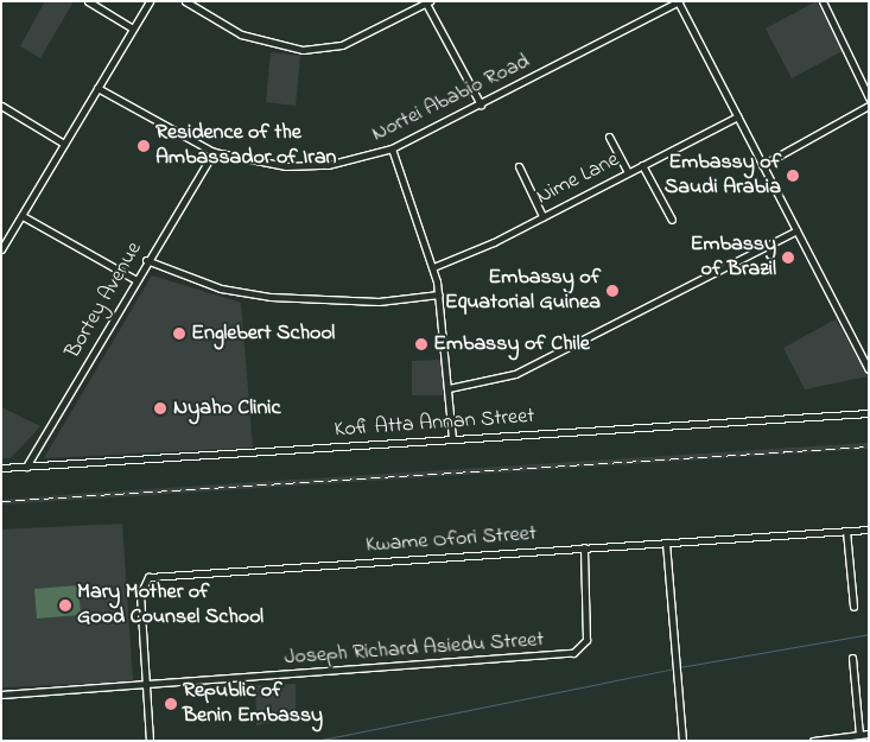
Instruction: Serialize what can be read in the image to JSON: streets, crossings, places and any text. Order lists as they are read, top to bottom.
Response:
{
  "streets": {
    "street": [
      "Nortei Ababio Road",
      "Nime Lane",
      "Bortey Avenue",
      "Kofi Atta Annan Street",
      "Kwame Ofori Street",
      "Joseph Richard Asiedu Street"
    ]
  },
  "crossings": [
    ["Nortei Ababio Road", "Bortey Avenue"],
    ["Bortey Avenue", "Kofi Atta Annan Street"],
    ["Kwame Ofori Street", "Joseph Richard Asiedu Street"]
  ],
  "places": [
    "Residence of the Ambassador of Iran",
    "Embassy of Saudi Arabia",
    "Embassy of Brazil",
    "Embassy of Equatorial Guinea",
    "Englebert School",
    "Embassy of Chile",
    "Nyaho Clinic",
    "Mary Mother of Good Counsel School",
    "Republic of Benin Embassy"
  ]
}
